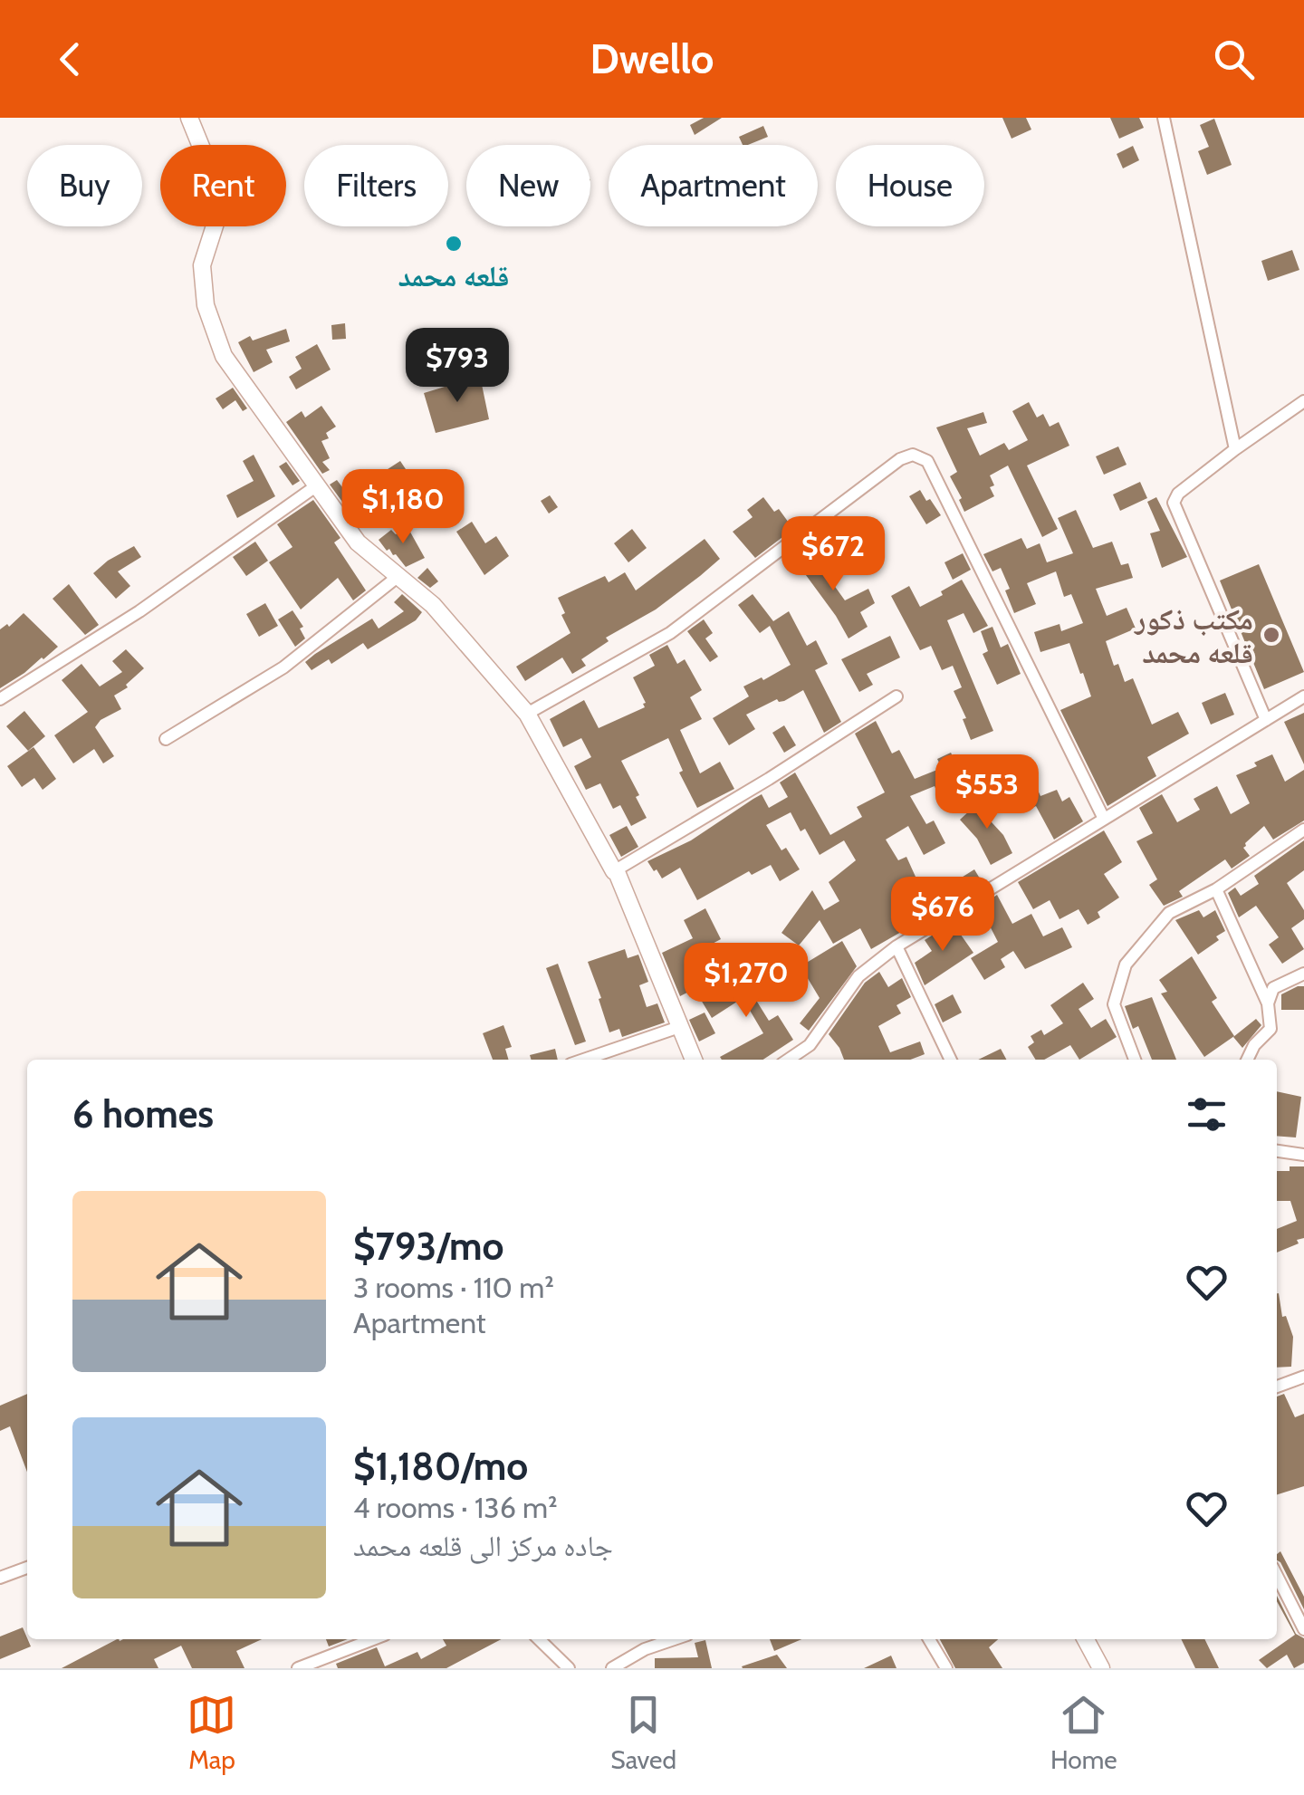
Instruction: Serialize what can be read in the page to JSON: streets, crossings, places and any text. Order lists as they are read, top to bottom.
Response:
{
  "places": ["قلعه محمد", "مکتب ذکور قلعه محمد"],
  "page": {
    "header": "Dwello",
    "chip": [
      "Buy",
      "Rent",
      "Filters",
      "New",
      "Apartment",
      "House"
    ],
    "price": [
      "$793",
      "$1,180",
      "$672",
      "$553",
      "$676",
      "$1,270"
    ],
    "heading": "6 homes",
    "list": [
      {
        "name": "$793/mo",
        "note": "3 rooms · 110 m² · Apartment"
      },
      {
        "name": "$1,180/mo",
        "note": "4 rooms · 136 m² · جاده مرکز الی قلعه محمد"
      }
    ],
    "tabs": ["Map", "Saved", "Home"]
  }
}
